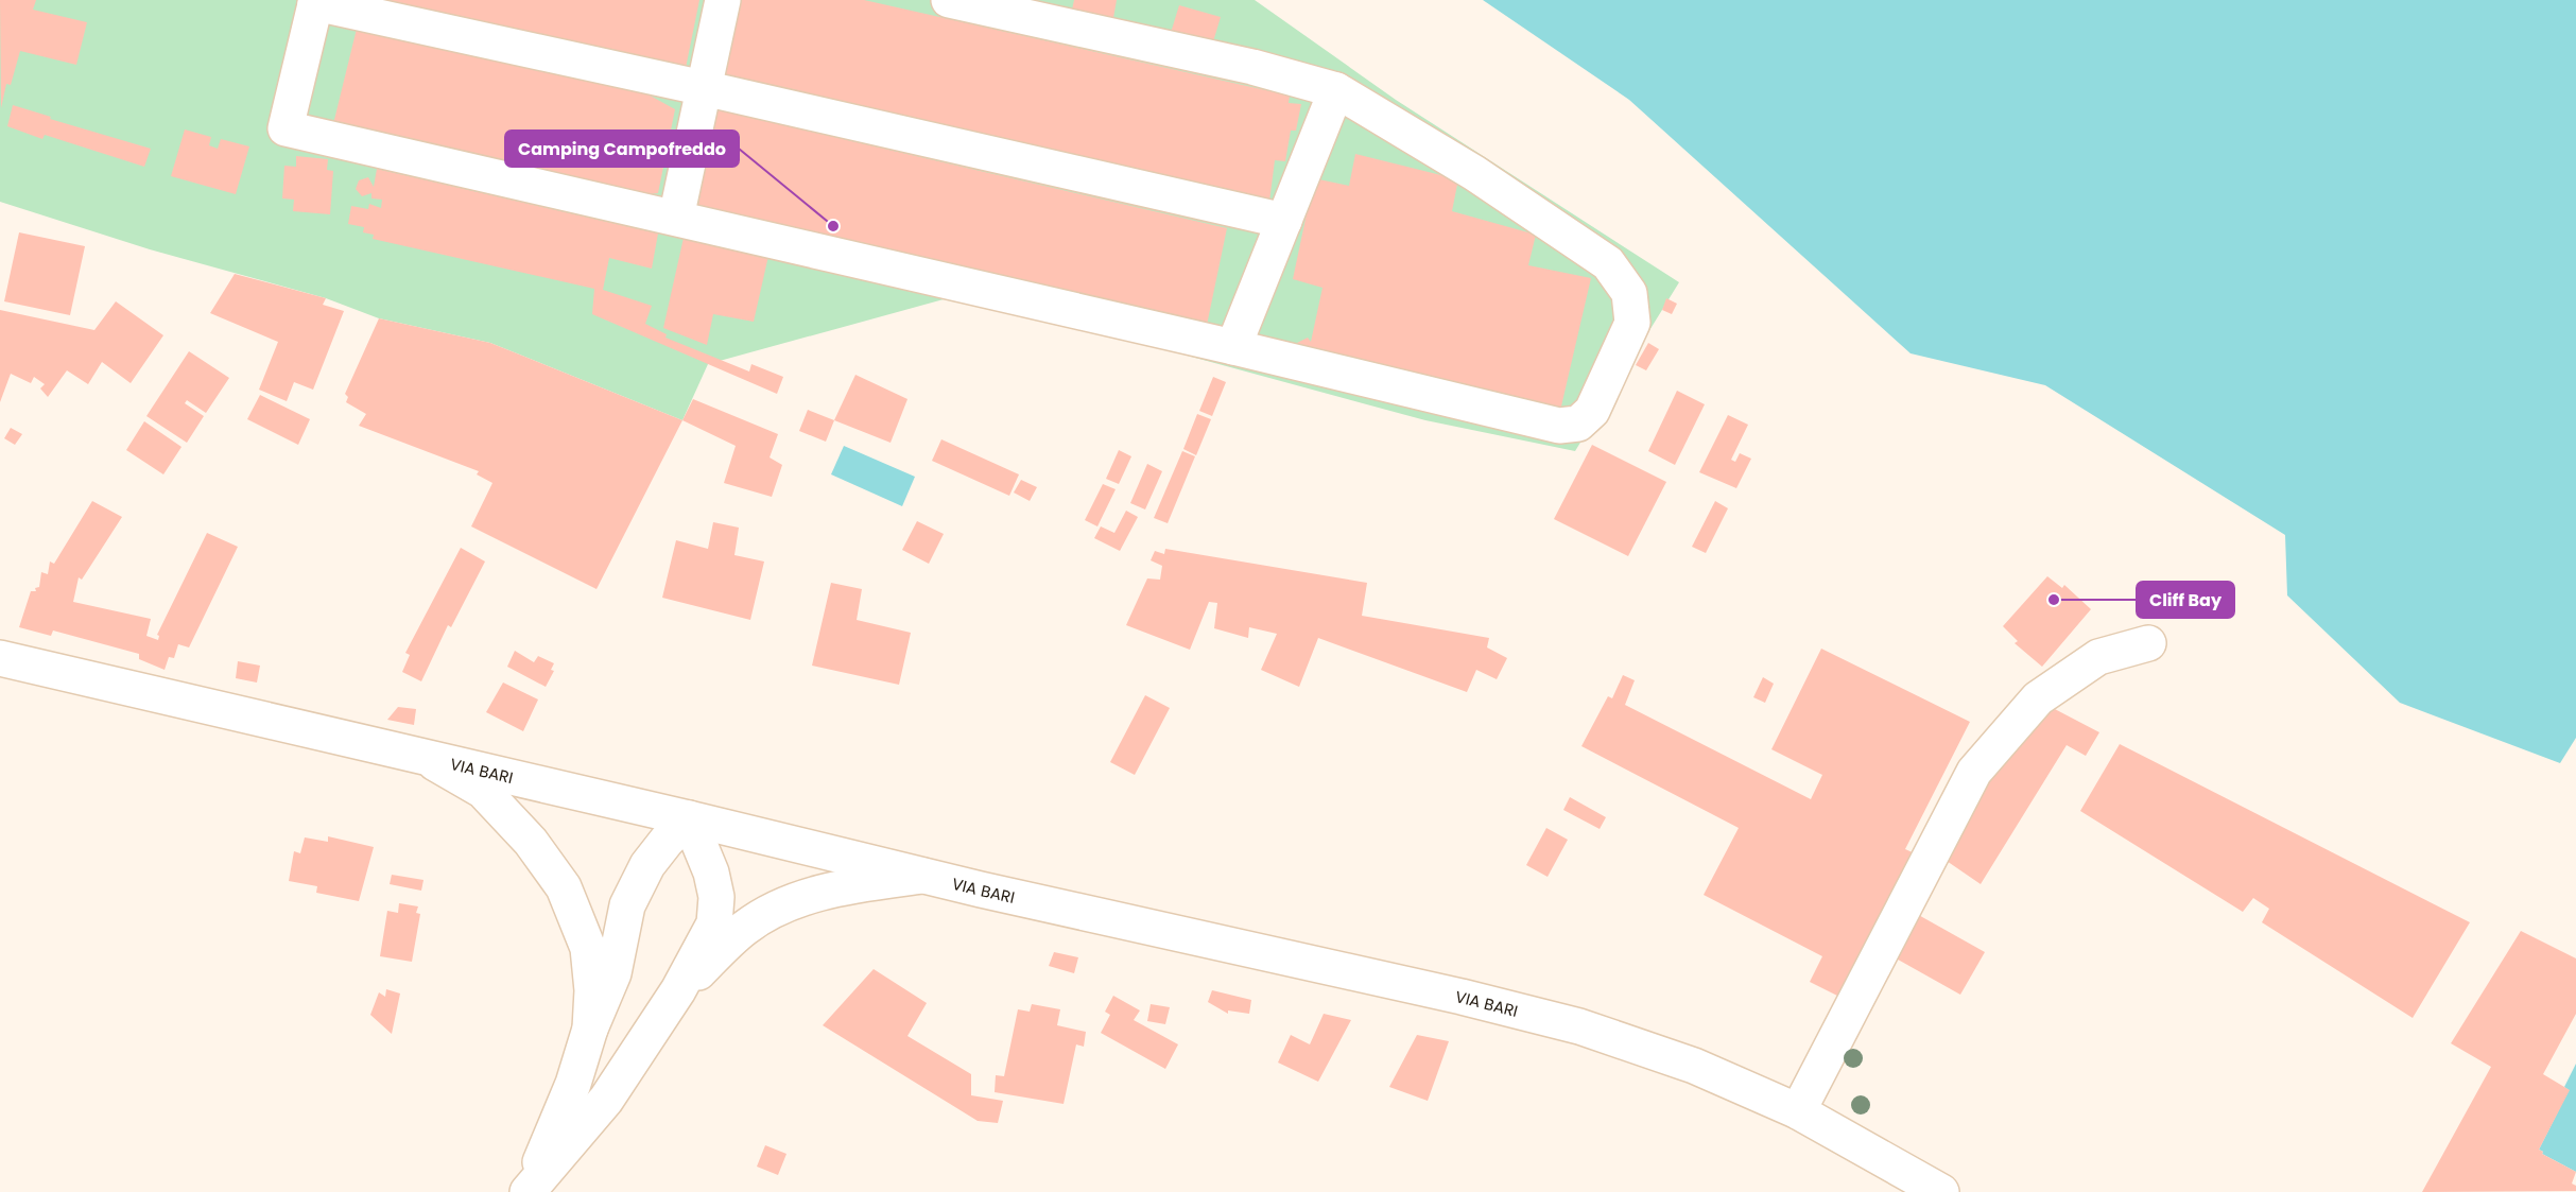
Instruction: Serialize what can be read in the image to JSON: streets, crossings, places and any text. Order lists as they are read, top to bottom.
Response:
{
  "streets": {
    "street": ["VIA BARI"]
  },
  "places": ["Camping Campofreddo", "Cliff Bay"]
}
